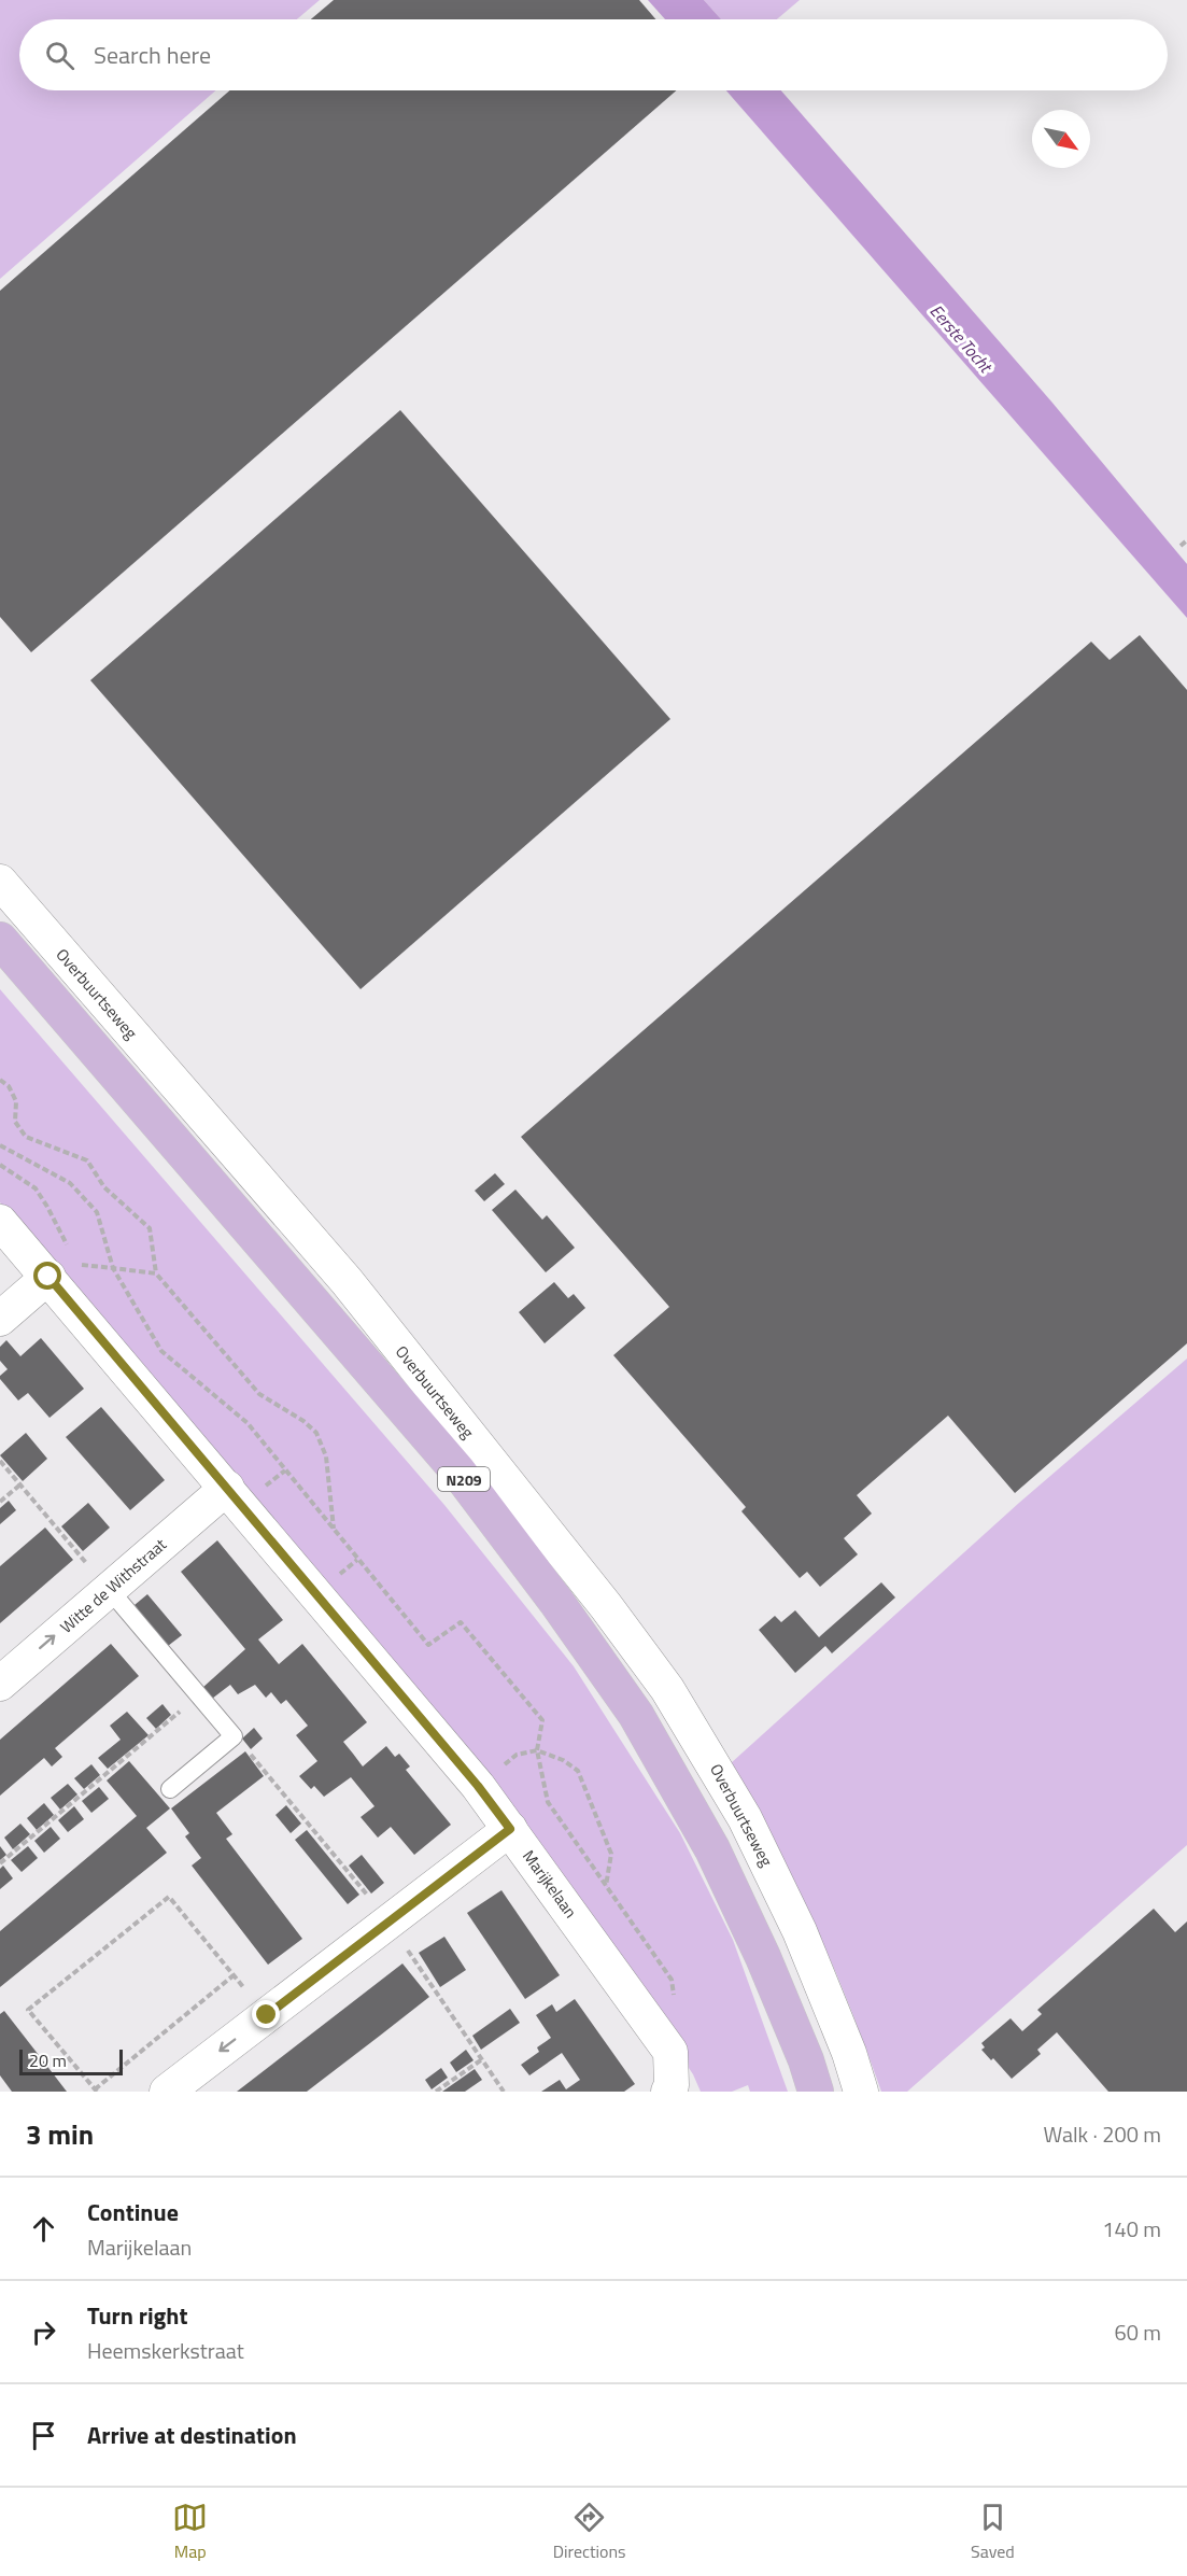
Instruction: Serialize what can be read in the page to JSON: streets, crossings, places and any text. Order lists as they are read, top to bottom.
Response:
{
  "streets": {
    "main road": ["Overbuurtseweg", "N209"],
    "street": ["Witte de Withstraat", "Marijkelaan"]
  },
  "crossings": [
    ["Witte de Withstraat", "Marijkelaan"]
  ],
  "one_way": ["Witte de Withstraat"],
  "water": ["Eerste Tocht"],
  "scale_bar": "20 m",
  "north": "bottom right",
  "page": {
    "search": "Search here",
    "scale": "20 m",
    "heading": ["3 min", "Walk · 200 m"],
    "list": [
      ["Continue", "Marijkelaan", "140 m"],
      ["Turn right", "Heemskerkstraat", "60 m"],
      "Arrive at destination"
    ],
    "nav": ["Map", "Directions", "Saved"]
  }
}
